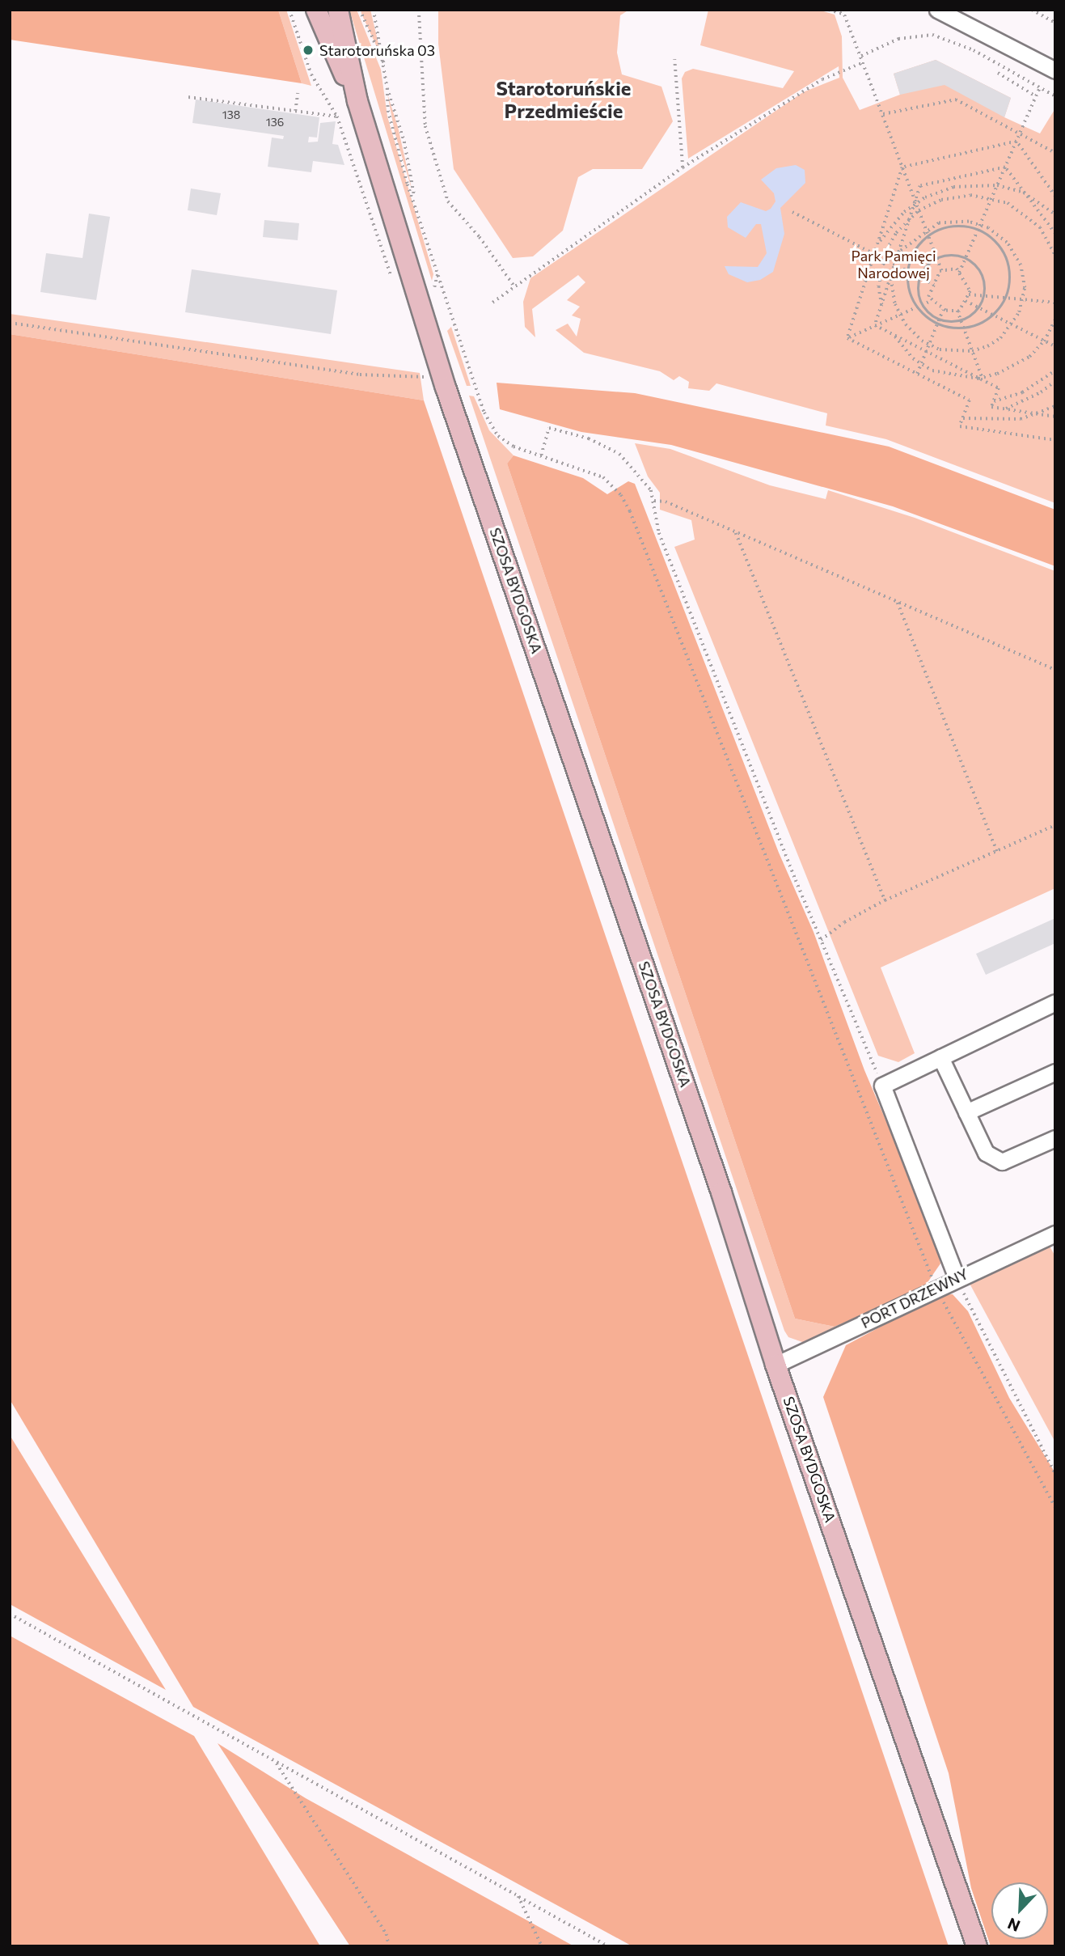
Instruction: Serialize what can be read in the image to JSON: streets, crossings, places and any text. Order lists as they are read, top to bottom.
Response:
{
  "streets": {
    "main road": ["SZOSA BYDGOSKA"],
    "street": ["PORT DRZEWNY"]
  },
  "crossings": [
    ["SZOSA BYDGOSKA", "PORT DRZEWNY"]
  ],
  "districts": ["Starotoruńskie Przedmieście"],
  "parks": ["Park Pamięci Narodowej"],
  "places": ["Starotoruńska 03"],
  "house_numbers": ["138", "136"],
  "north": "bottom left"
}
